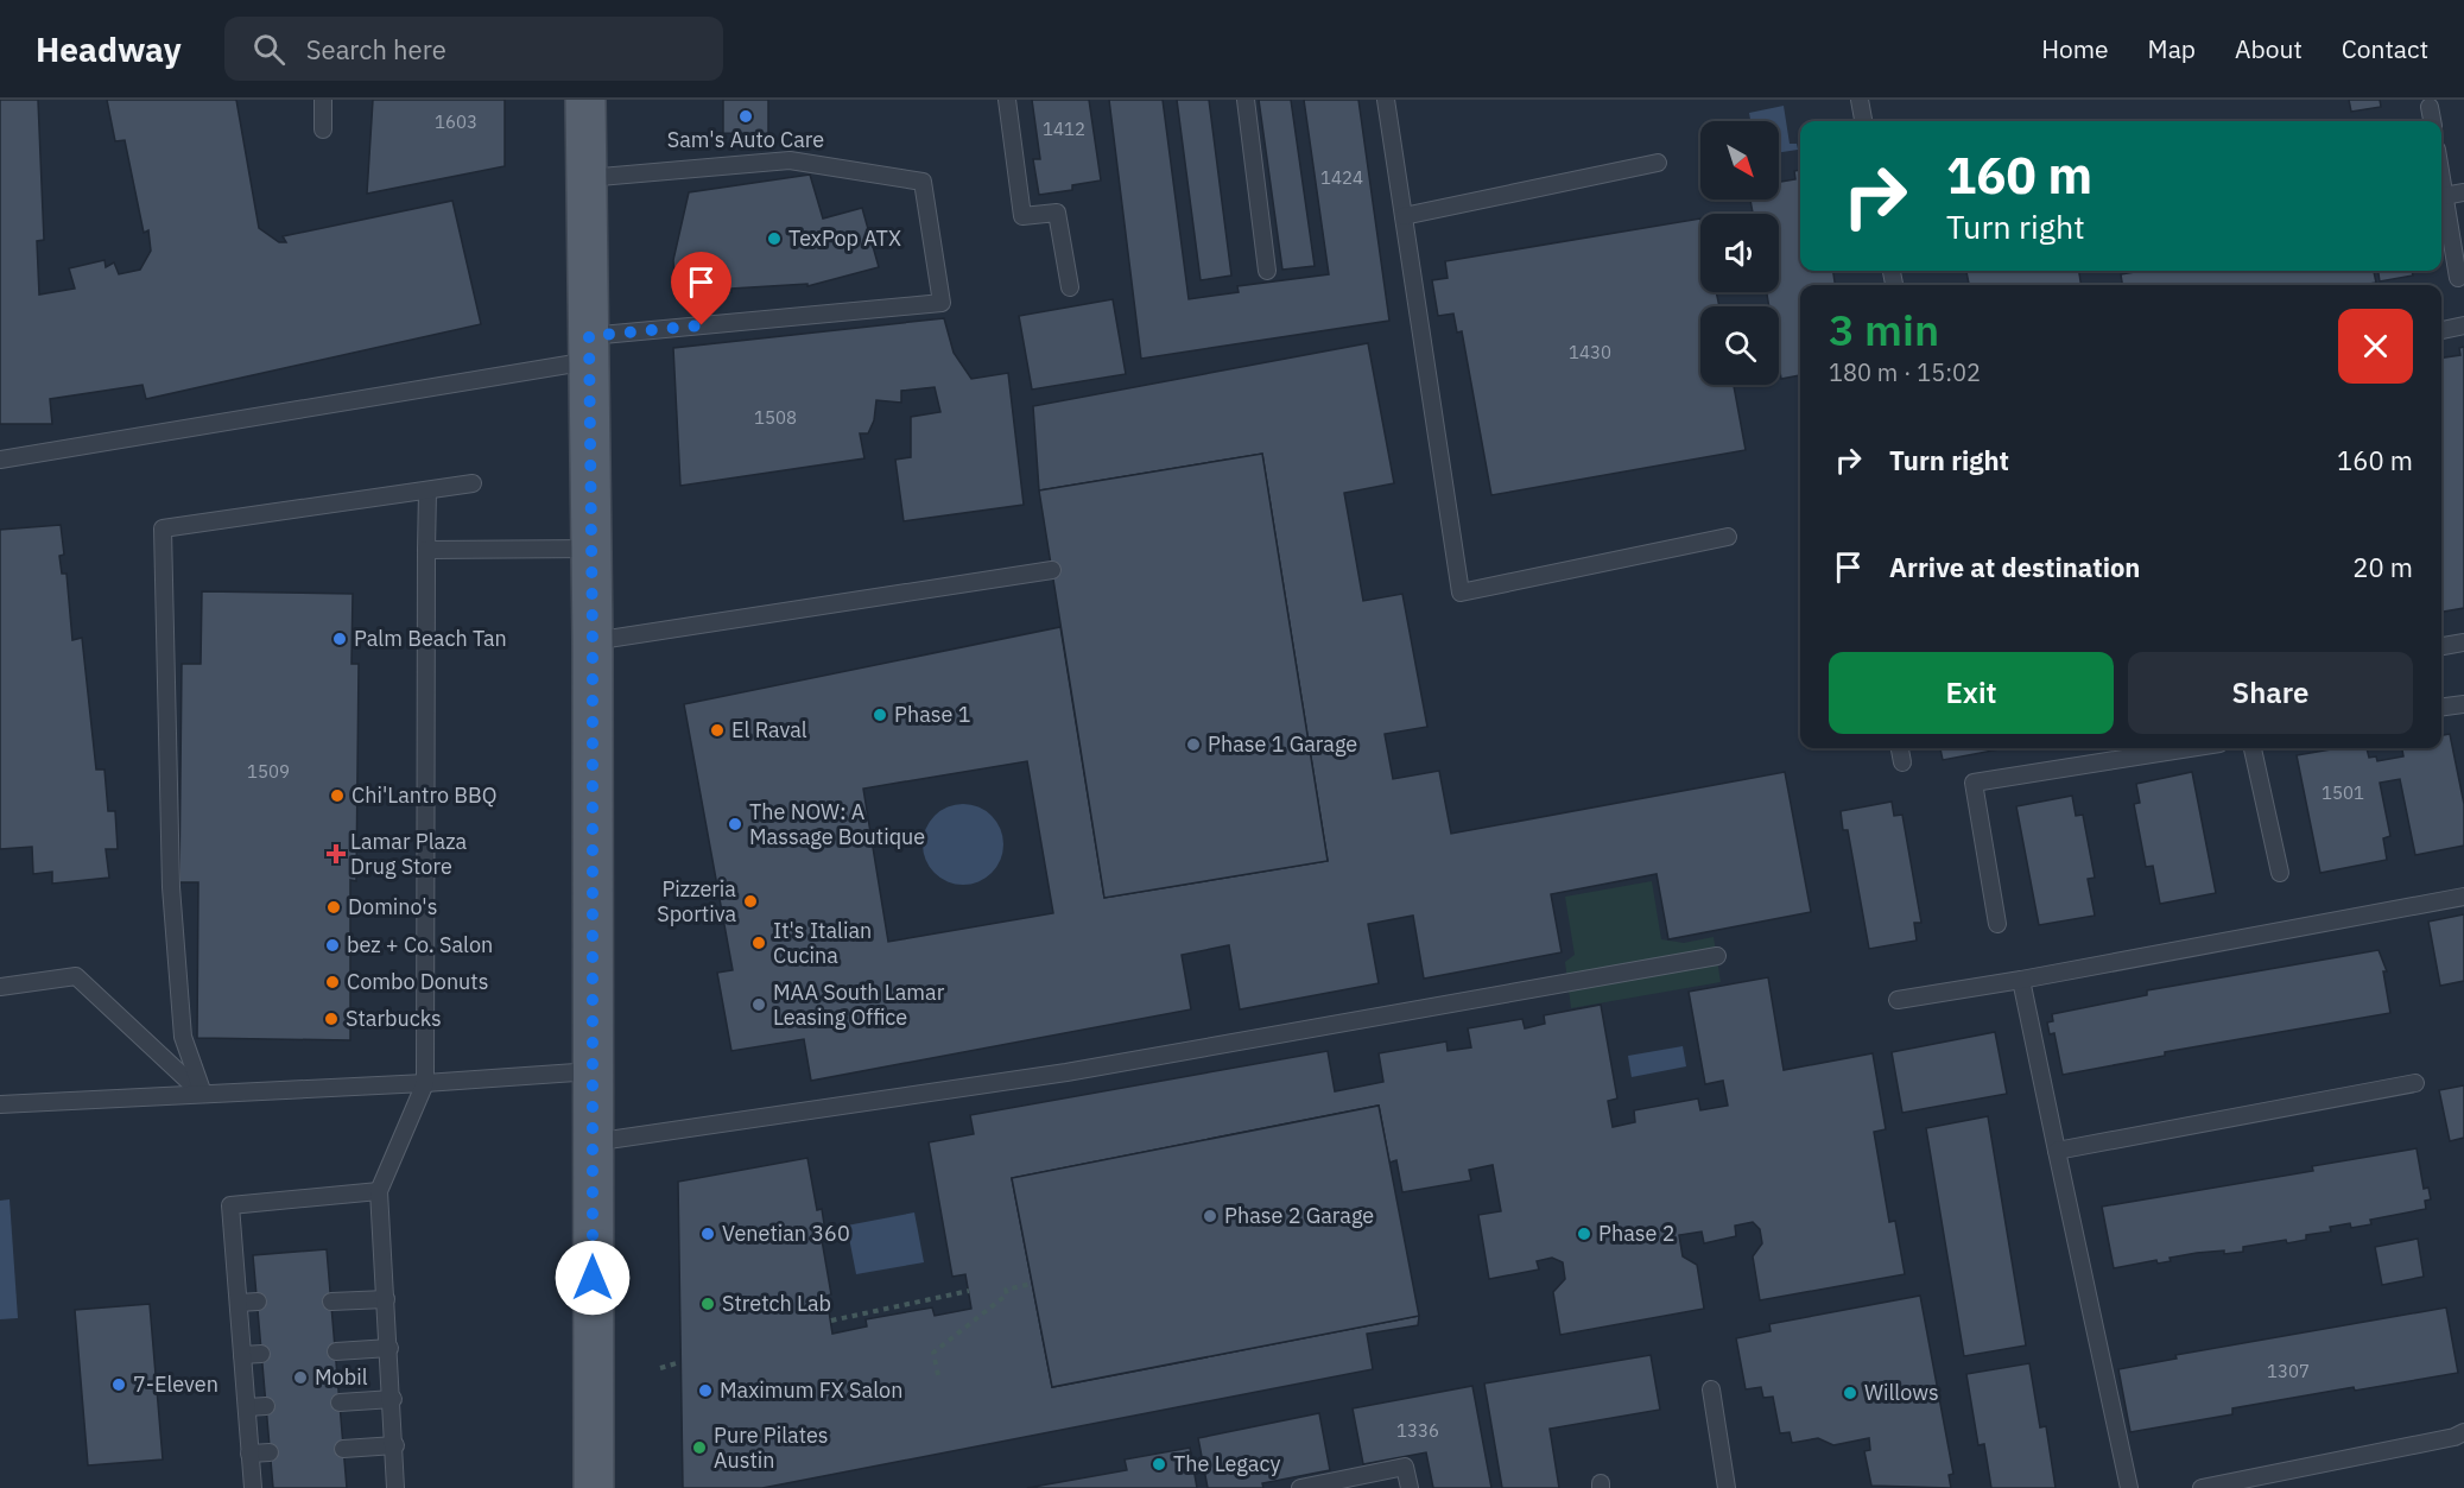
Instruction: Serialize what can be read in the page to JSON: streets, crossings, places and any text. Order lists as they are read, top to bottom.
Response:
{
  "places": {
    "other": [
      "Sam's Auto Care",
      "TexPop ATX",
      "Palm Beach Tan",
      "Phase 1",
      "El Raval",
      "Phase 1 Garage",
      "Chi'Lantro BBQ",
      "The NOW: A Massage Boutique",
      "Pizzeria Sportiva",
      "Domino's",
      "It's Italian Cucina",
      "bez + Co. Salon",
      "Combo Donuts",
      "MAA South Lamar Leasing Office",
      "Starbucks",
      "Phase 2 Garage",
      "Venetian 360",
      "Phase 2",
      "Stretch Lab",
      "Mobil",
      "7-Eleven",
      "Maximum FX Salon",
      "Willows",
      "Pure Pilates Austin",
      "The Legacy"
    ],
    "health": ["Lamar Plaza Drug Store"]
  },
  "house_numbers": [
    "1603",
    "1412",
    "1424",
    "1430",
    "1508",
    "1509",
    "1501",
    "1307",
    "1336"
  ],
  "north": "bottom right",
  "page": {
    "header": "Headway",
    "search": "Search here",
    "nav": [
      "Home",
      "Map",
      "About",
      "Contact"
    ],
    "turn": ["160 m", "Turn right"],
    "heading": ["3 min", "180 m · 15:02"],
    "list": [
      {
        "name": "Turn right",
        "value": "160 m"
      },
      {
        "name": "Arrive at destination",
        "value": "20 m"
      }
    ],
    "buttons": ["Exit", "Share"]
  }
}
